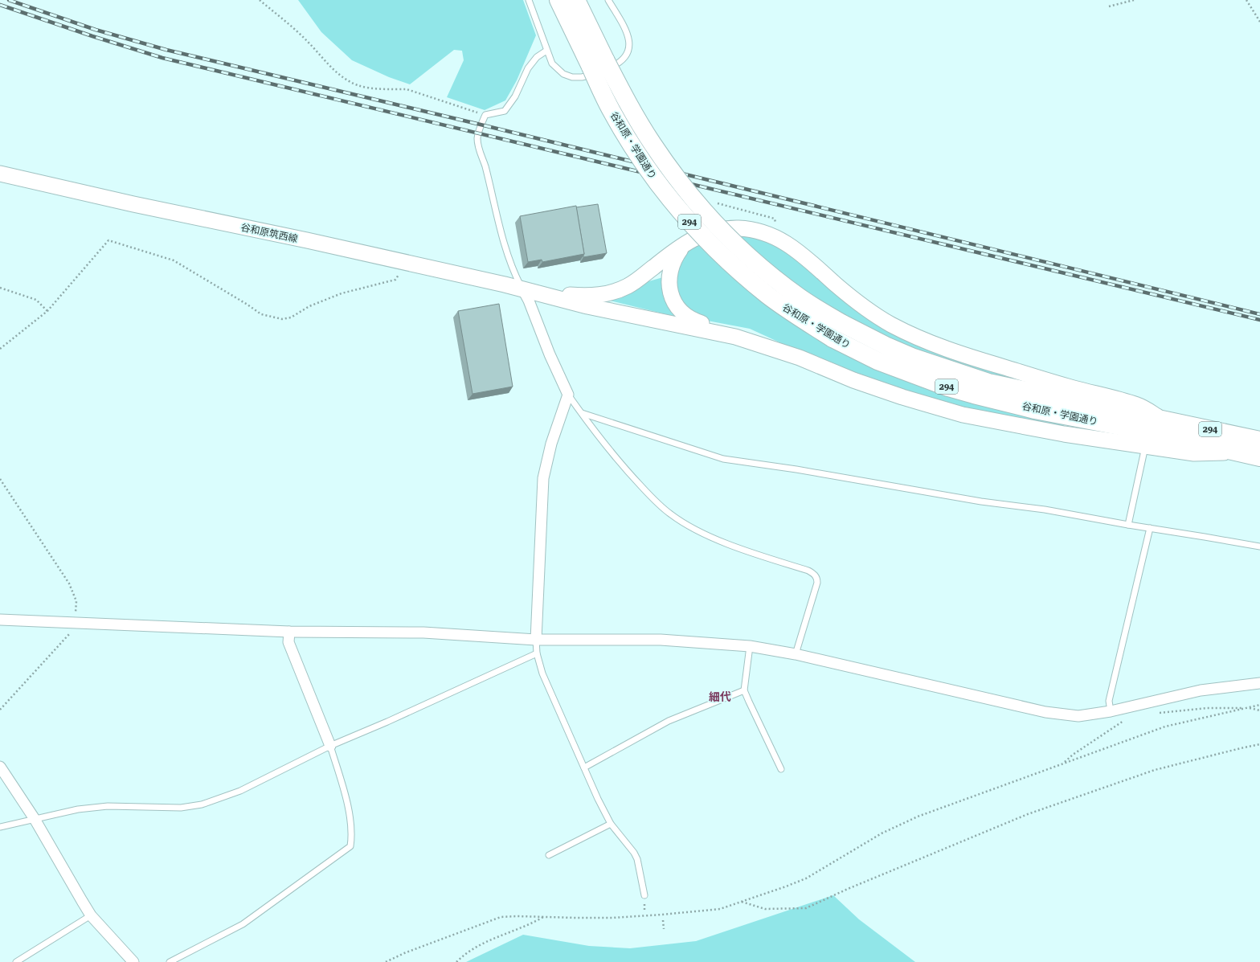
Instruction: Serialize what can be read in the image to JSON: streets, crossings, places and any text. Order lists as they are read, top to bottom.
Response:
{
  "streets": {
    "highway": ["谷和原・学園通り", "294"],
    "main road": ["谷和原筑西線"]
  },
  "crossings": [
    ["谷和原・学園通り", "294"]
  ],
  "districts": ["細代"]
}
